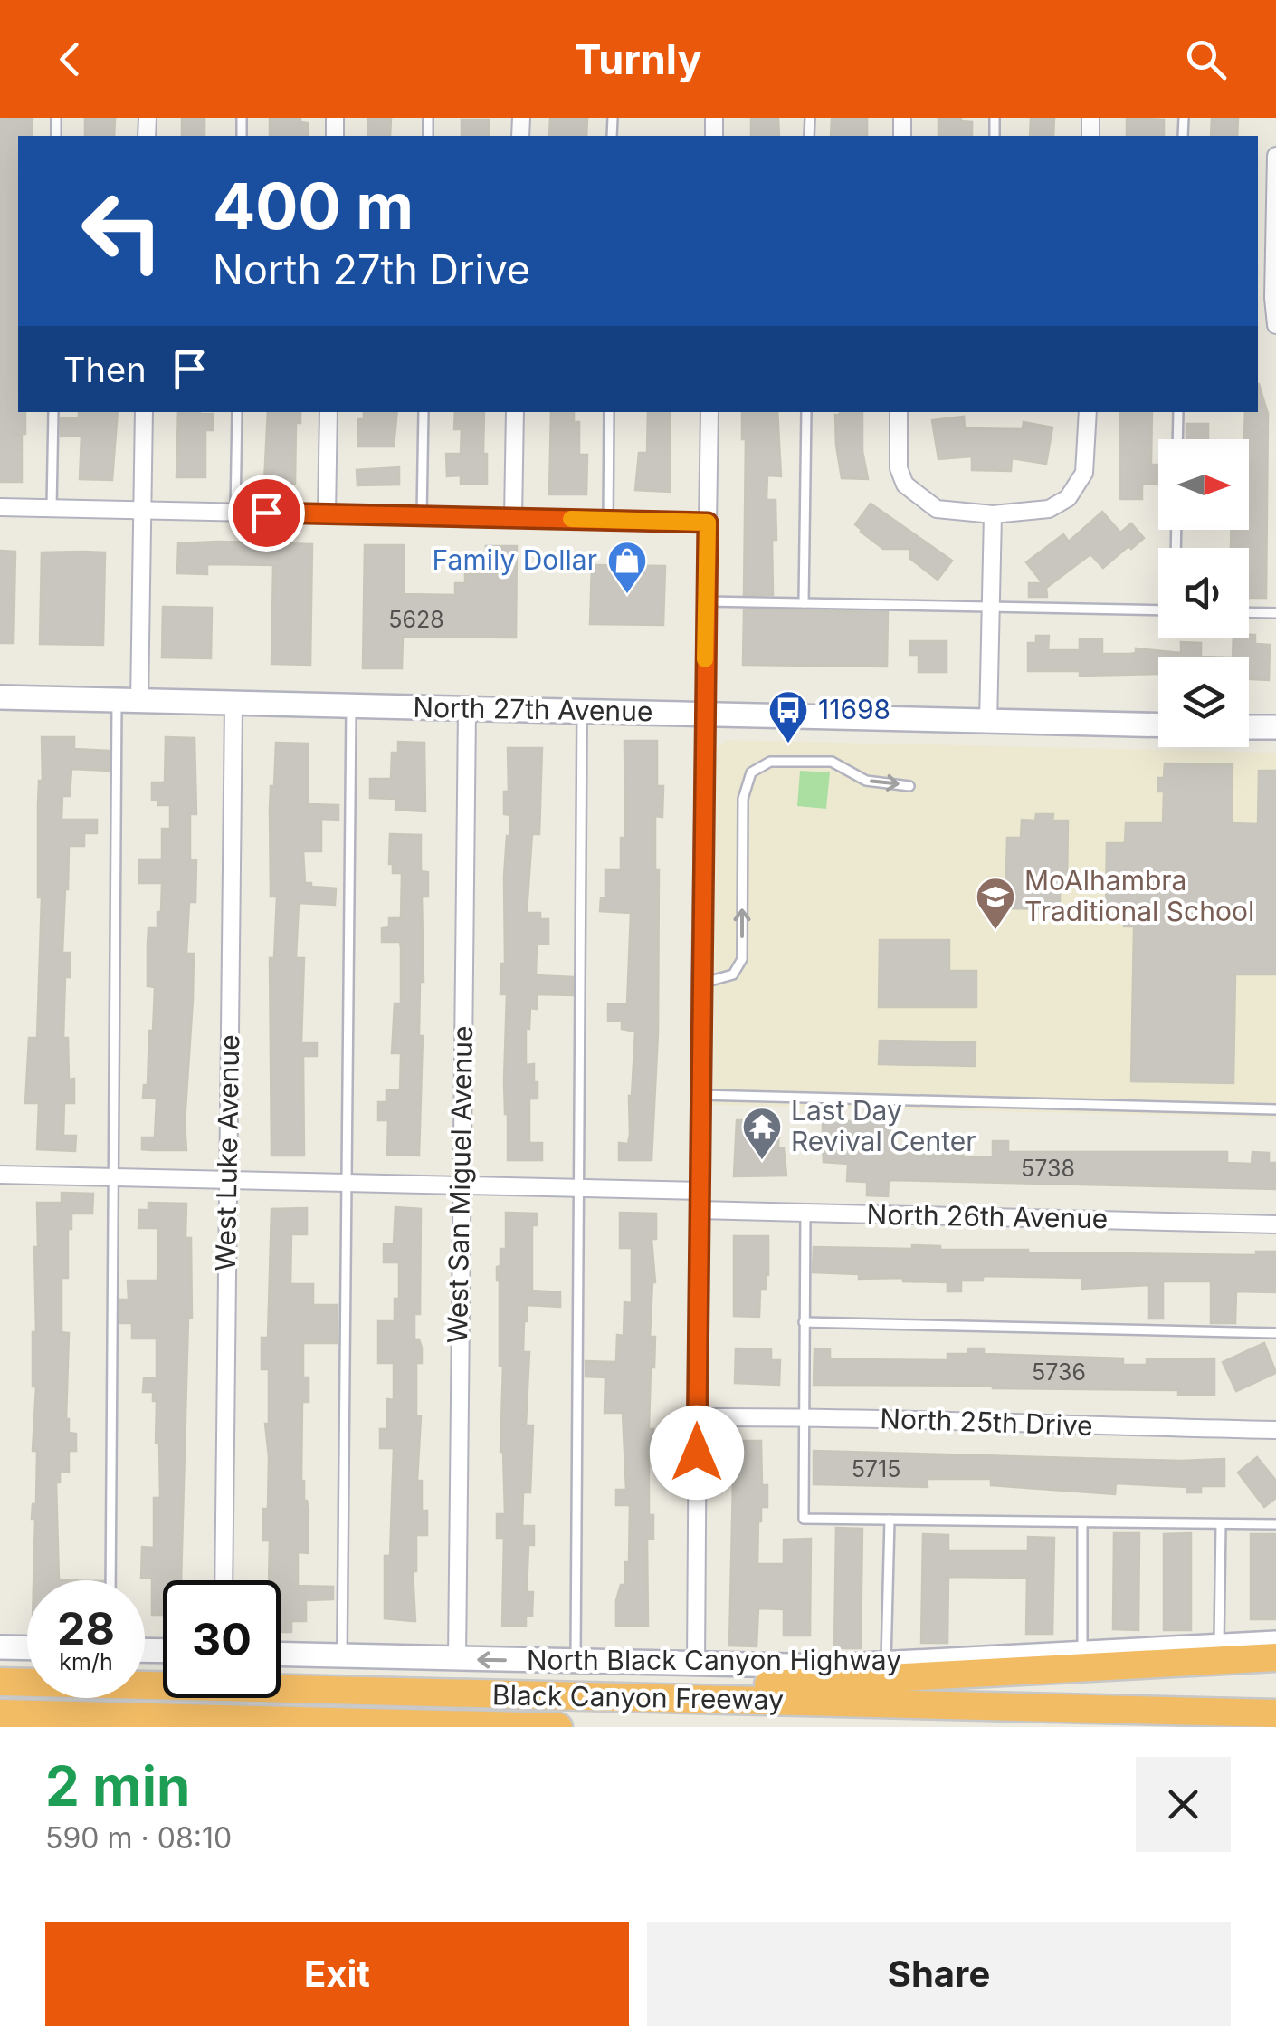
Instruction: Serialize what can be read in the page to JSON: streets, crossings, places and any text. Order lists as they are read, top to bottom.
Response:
{
  "streets": {
    "highway": ["Black Canyon Freeway"],
    "main road": ["North 27th Avenue", "North Black Canyon Highway"],
    "street": [
      "West Luke Avenue",
      "West San Miguel Avenue",
      "North 26th Avenue",
      "North 25th Drive"
    ]
  },
  "crossings": [
    ["North 27th Avenue", "West Luke Avenue"],
    ["North 27th Avenue", "West San Miguel Avenue"],
    ["West San Miguel Avenue", "North Black Canyon Highway"]
  ],
  "places": {
    "shop": ["Family Dollar"],
    "bus stop": ["11698"],
    "school or university": ["MoAlhambra Traditional School"],
    "temple": ["Last Day Revival Center"]
  },
  "house_numbers": [
    "5628",
    "5738",
    "5736",
    "5715"
  ],
  "north": "right",
  "page": {
    "header": "Turnly",
    "turn": ["400 m", "North 27th Drive"],
    "then": "Then",
    "speed": "28 km/h",
    "limit": "30",
    "heading": ["2 min", "590 m · 08:10"],
    "buttons": ["Exit", "Share"]
  }
}
